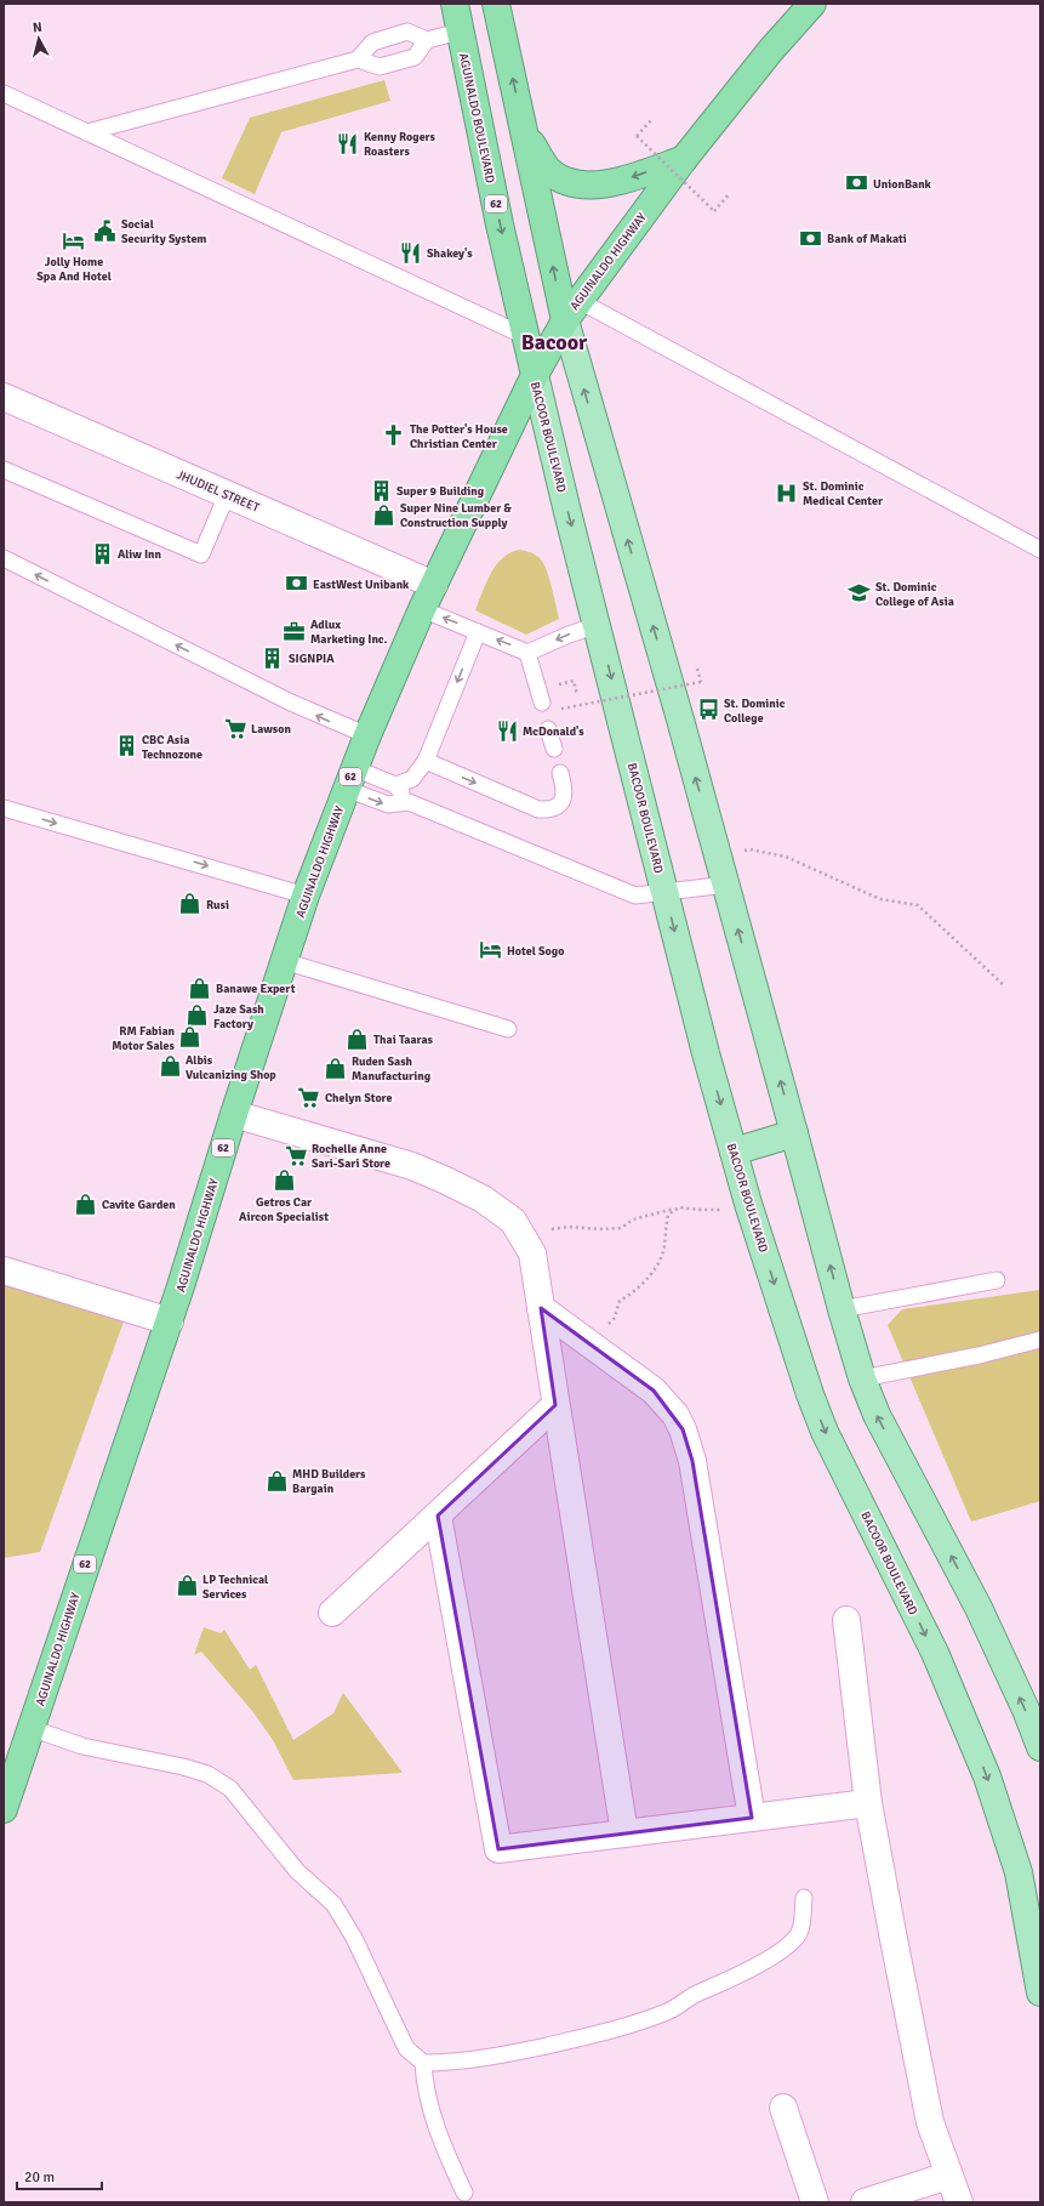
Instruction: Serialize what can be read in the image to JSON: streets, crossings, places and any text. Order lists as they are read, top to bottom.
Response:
{
  "streets": {
    "highway": ["AGUINALDO BOULEVARD", "62", "AGUINALDO HIGHWAY"],
    "main road": ["BACOOR BOULEVARD"],
    "street": ["JHUDIEL STREET"]
  },
  "crossings": [
    ["AGUINALDO BOULEVARD", "AGUINALDO HIGHWAY"],
    ["AGUINALDO BOULEVARD", "BACOOR BOULEVARD"],
    ["AGUINALDO HIGHWAY", "BACOOR BOULEVARD"],
    ["AGUINALDO HIGHWAY", "JHUDIEL STREET"]
  ],
  "districts": ["Bacoor"],
  "places": {
    "restaurant": ["Kenny Rogers Roasters", "Shakey's", "McDonald's"],
    "bank": ["UnionBank", "Bank of Makati", "EastWest Unibank"],
    "public building": ["Social Security System"],
    "hotel": ["Jolly Home Spa And Hotel", "Hotel Sogo"],
    "church": ["The Potter's House Christian Center"],
    "building": [
      "Super 9 Building",
      "Aliw Inn",
      "SIGNPIA",
      "CBC Asia Technozone"
    ],
    "hospital": ["St. Dominic Medical Center"],
    "shop": [
      "Super Nine Lumber & Construction Supply",
      "Rusi",
      "Banawe Expert",
      "Jaze Sash Factory",
      "RM Fabian Motor Sales",
      "Thai Taaras",
      "Albis Vulcanizing Shop",
      "Ruden Sash Manufacturing",
      "Getros Car Aircon Specialist",
      "Cavite Garden",
      "MHD Builders Bargain",
      "LP Technical Services"
    ],
    "school or university": ["St. Dominic College of Asia"],
    "office": ["Adlux Marketing Inc."],
    "bus stop": ["St. Dominic College"],
    "supermarket": ["Lawson", "Chelyn Store", "Rochelle Anne Sari-Sari Store"]
  },
  "scale_bar": "20 m",
  "north": "top"
}
